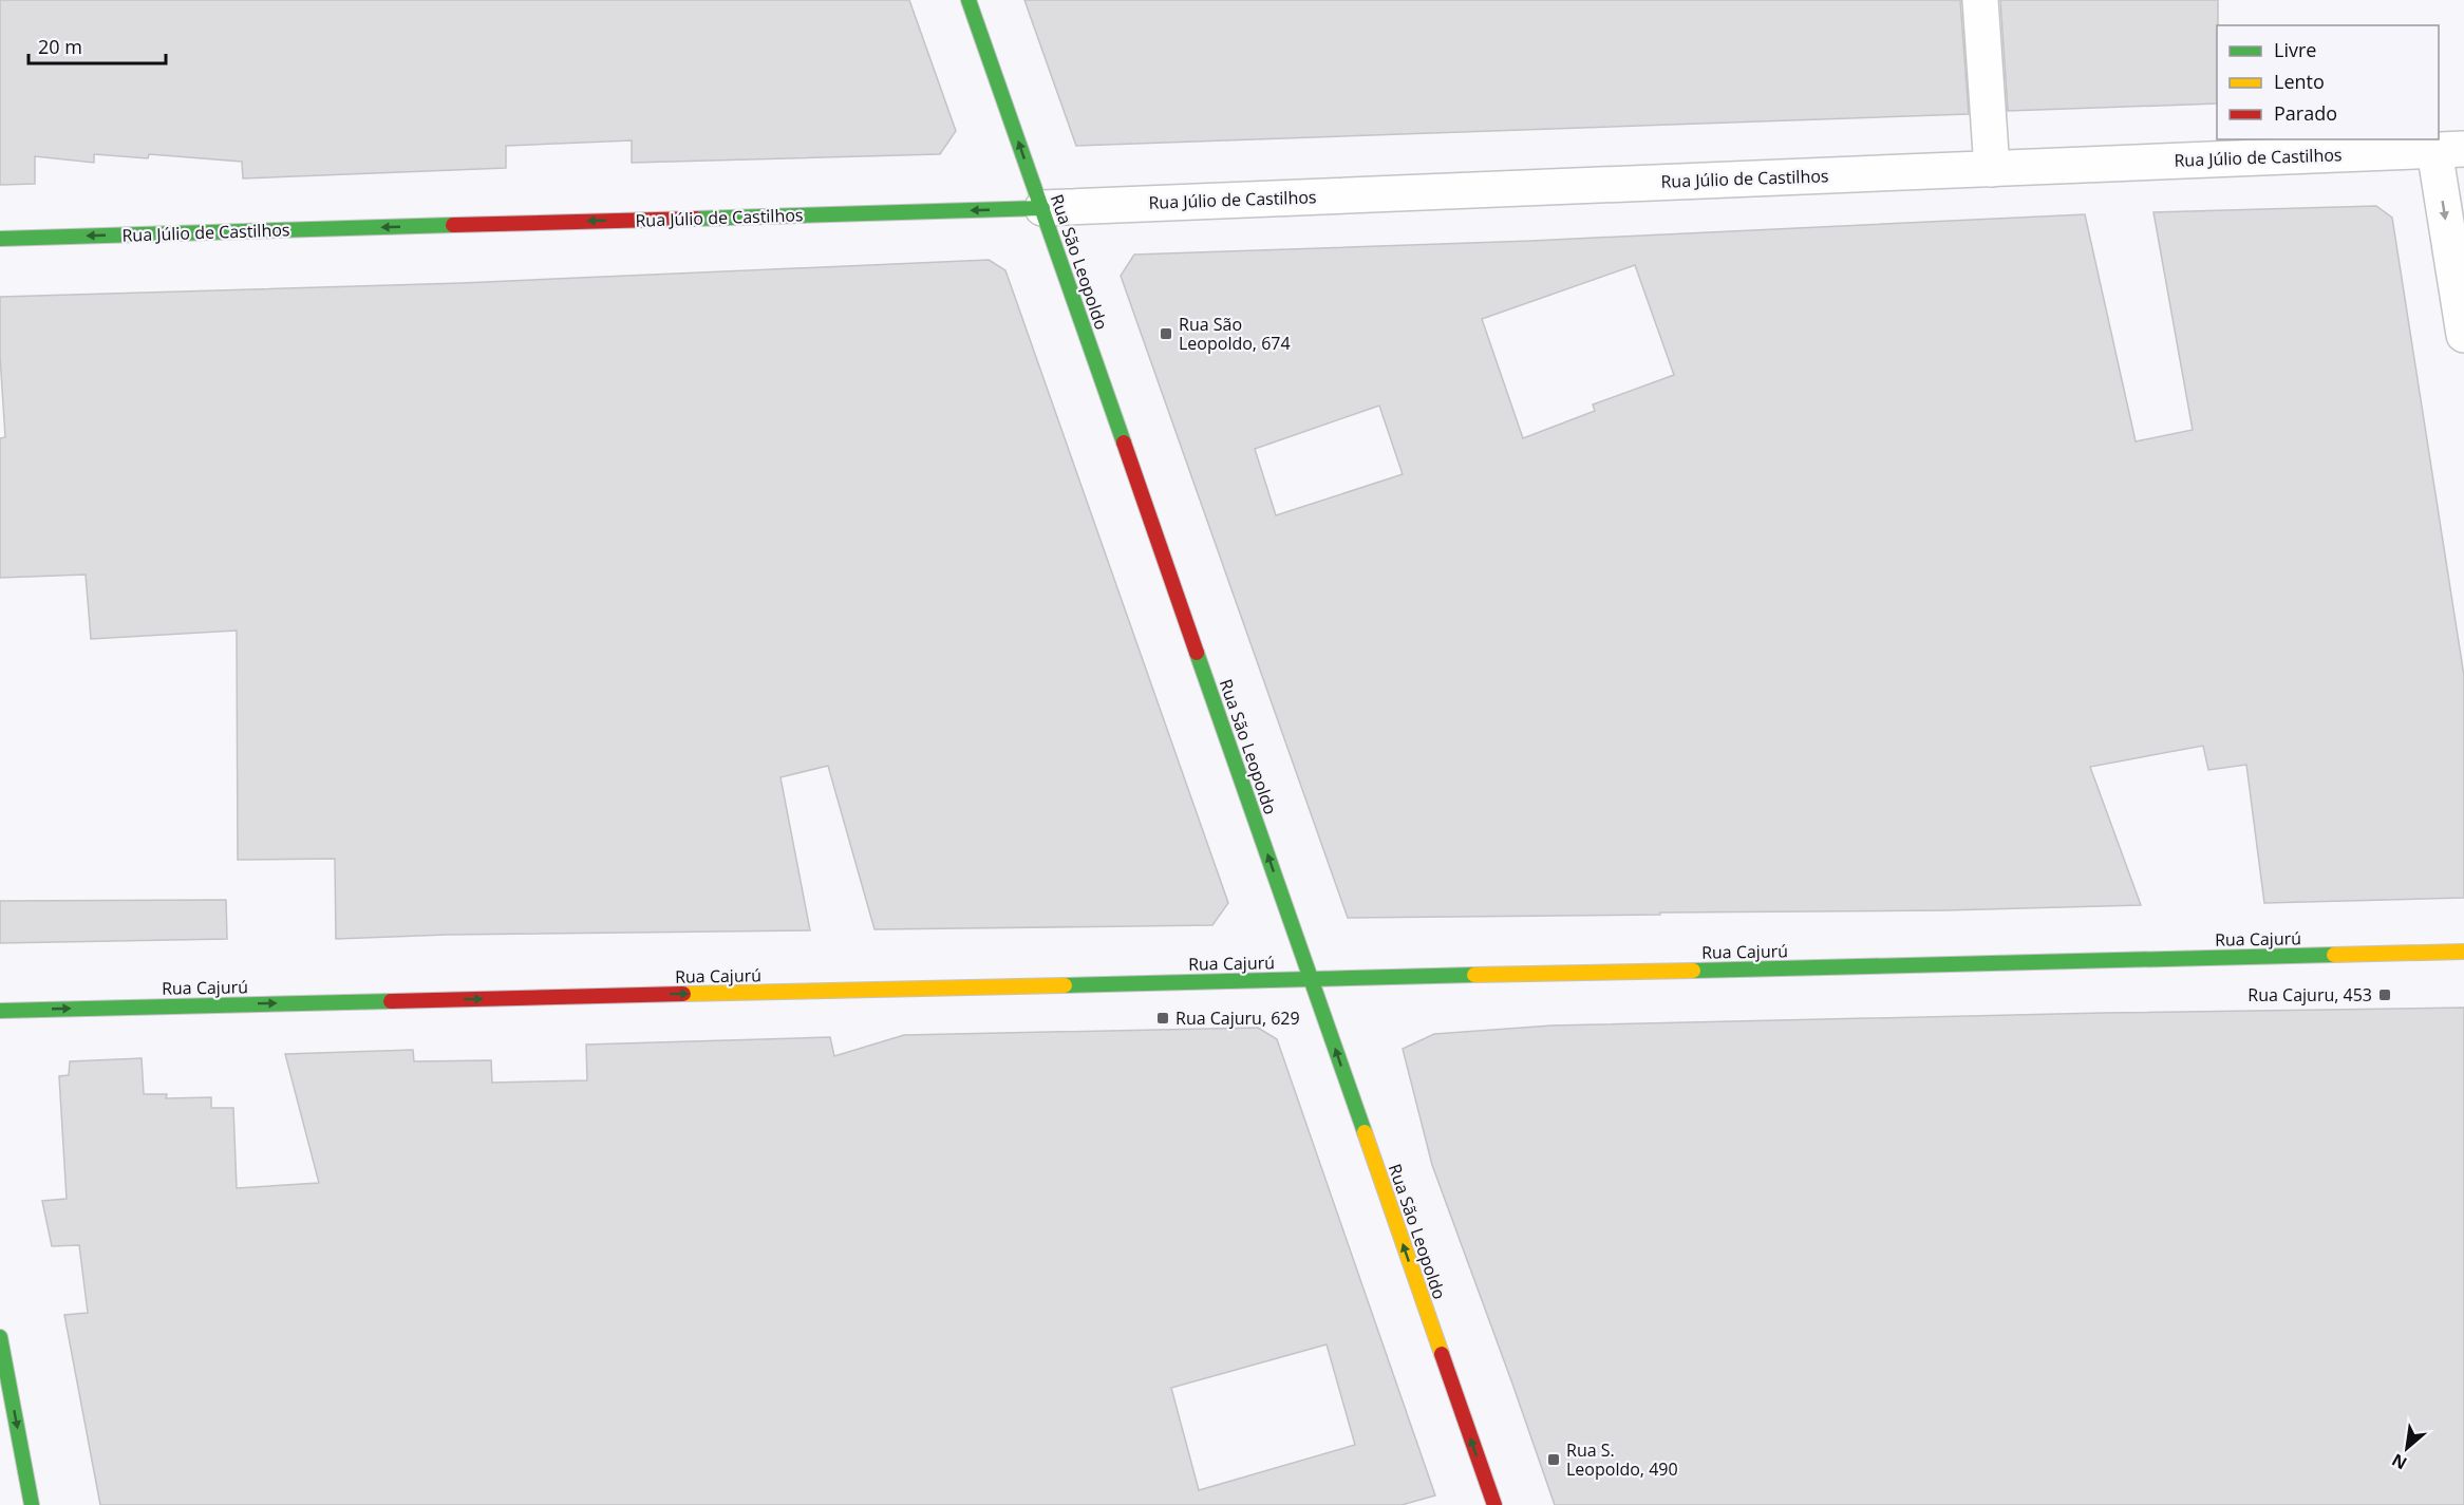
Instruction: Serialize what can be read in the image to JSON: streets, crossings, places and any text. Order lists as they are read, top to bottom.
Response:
{
  "streets": {
    "street": ["Rua Júlio de Castilhos", "Rua São Leopoldo", "Rua Cajurú"]
  },
  "crossings": [
    ["Rua Júlio de Castilhos", "Rua São Leopoldo"],
    ["Rua São Leopoldo", "Rua Cajurú"]
  ],
  "one_way": ["Rua Júlio de Castilhos", "Rua São Leopoldo", "Rua Cajurú"],
  "places": {
    "transit": [
      "Rua São Leopoldo, 674",
      "Rua Cajuru, 453",
      "Rua Cajuru, 629",
      "Rua S. Leopoldo, 490"
    ]
  },
  "legend": ["Livre", "Lento", "Parado"],
  "scale_bar": "20 m",
  "north": "bottom left"
}
